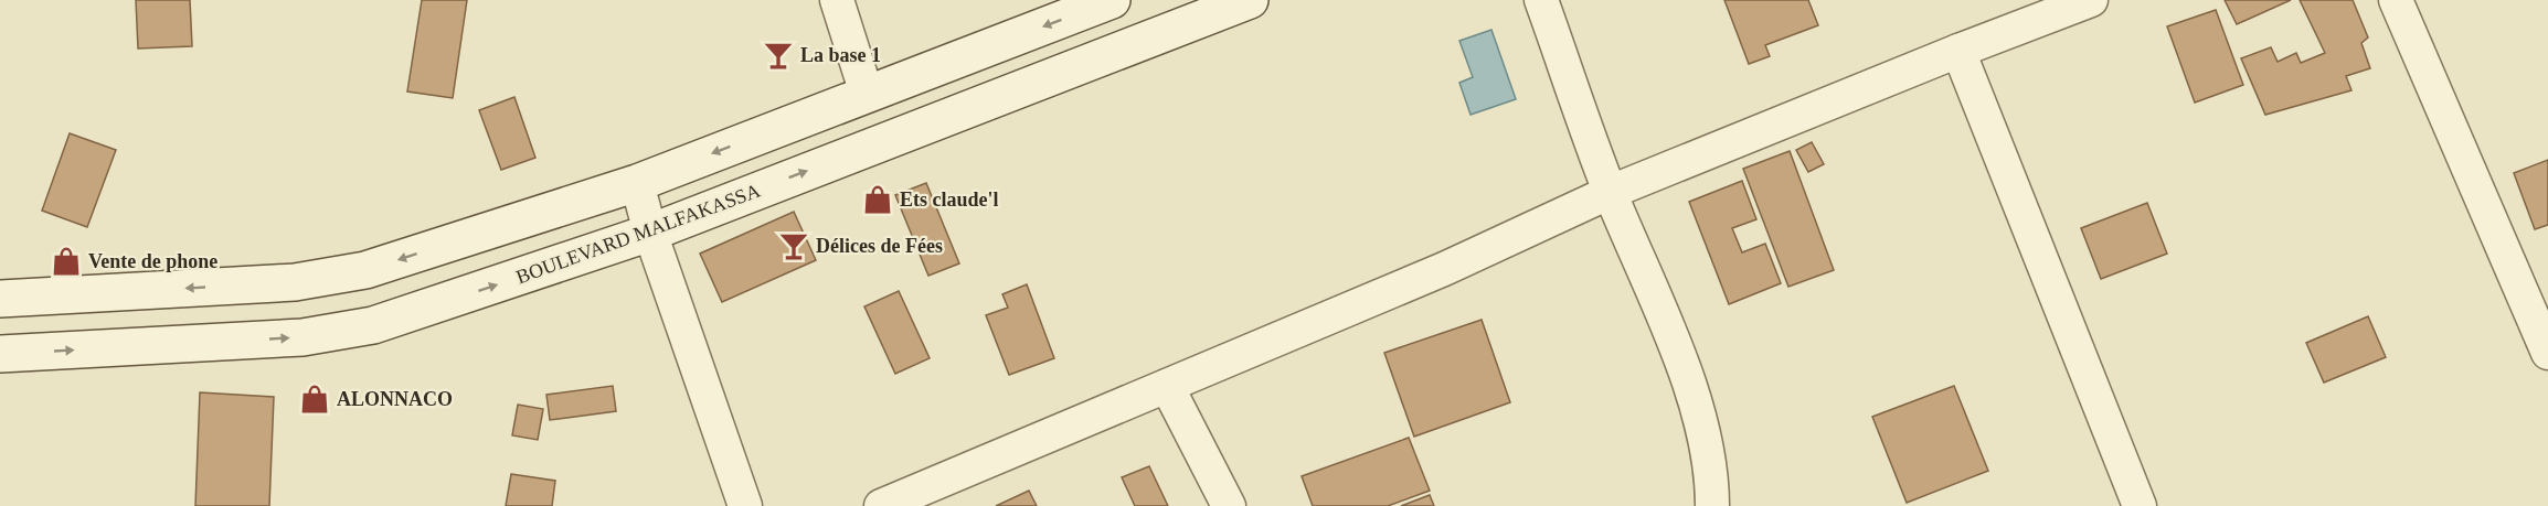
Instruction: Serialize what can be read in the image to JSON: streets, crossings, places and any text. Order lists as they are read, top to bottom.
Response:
{
  "streets": {
    "main road": ["BOULEVARD MALFAKASSA"]
  },
  "places": {
    "bar": ["La base 1", "Délices de Fées"],
    "shop": ["Ets claude'l", "Vente de phone", "ALONNACO"]
  }
}
